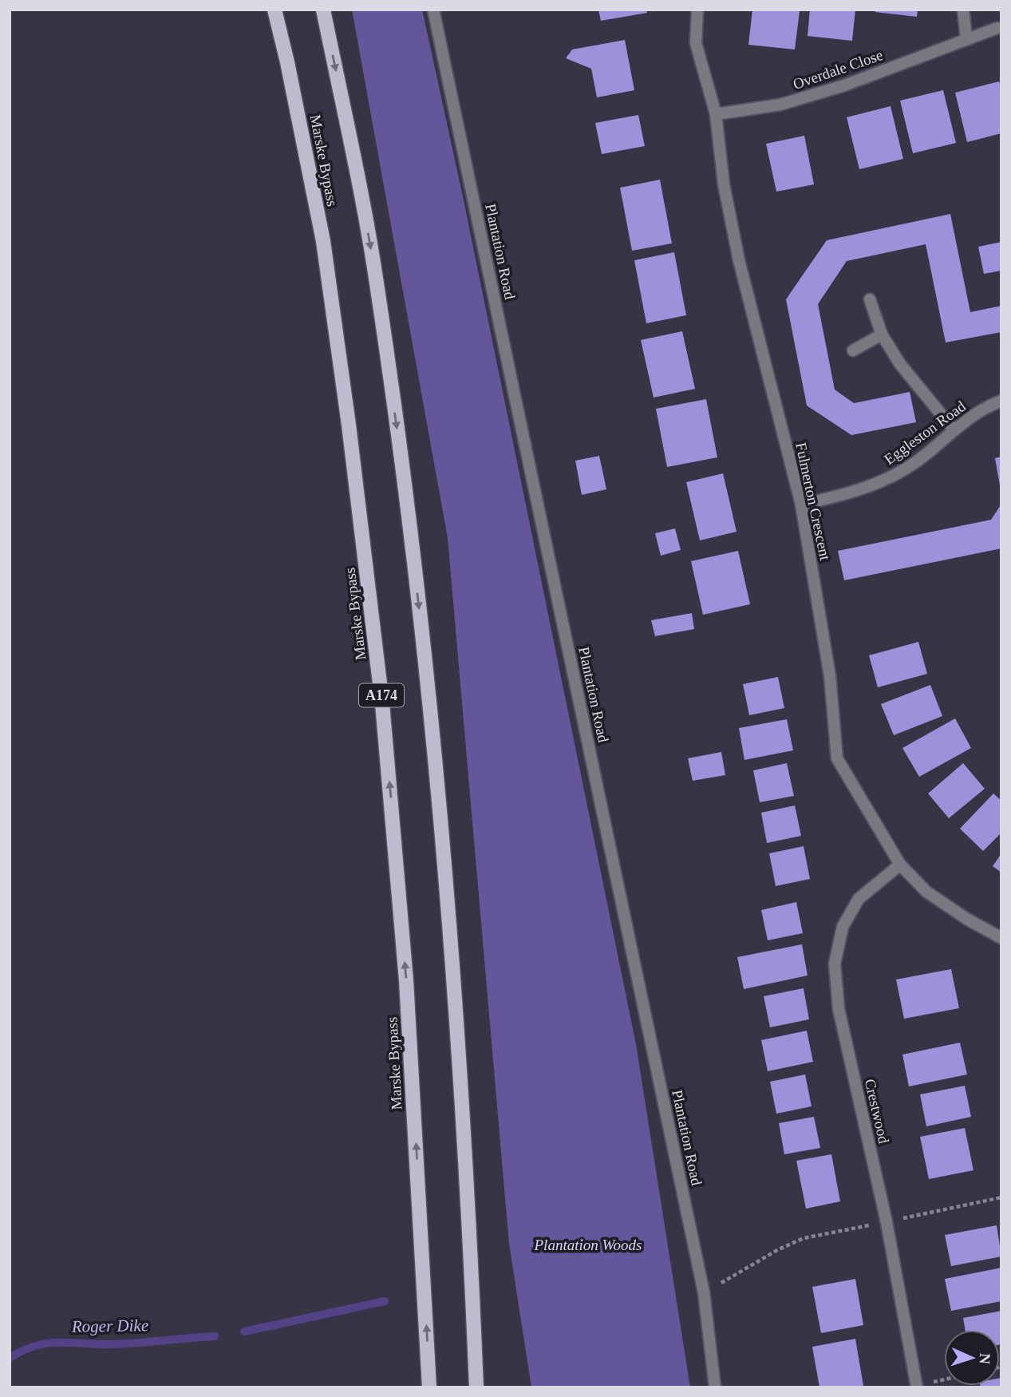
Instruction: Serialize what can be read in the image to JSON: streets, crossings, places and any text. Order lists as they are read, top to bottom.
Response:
{
  "streets": {
    "main road": ["Marske Bypass", "A174"],
    "street": [
      "Overdale Close",
      "Plantation Road",
      "Eggleston Road",
      "Fulmerton Crescent",
      "Crestwood"
    ]
  },
  "crossings": [
    ["Overdale Close", "Fulmerton Crescent"],
    ["Eggleston Road", "Fulmerton Crescent"],
    ["Fulmerton Crescent", "Crestwood"]
  ],
  "water": ["Roger Dike"],
  "parks": ["Plantation Woods"],
  "north": "right"
}
